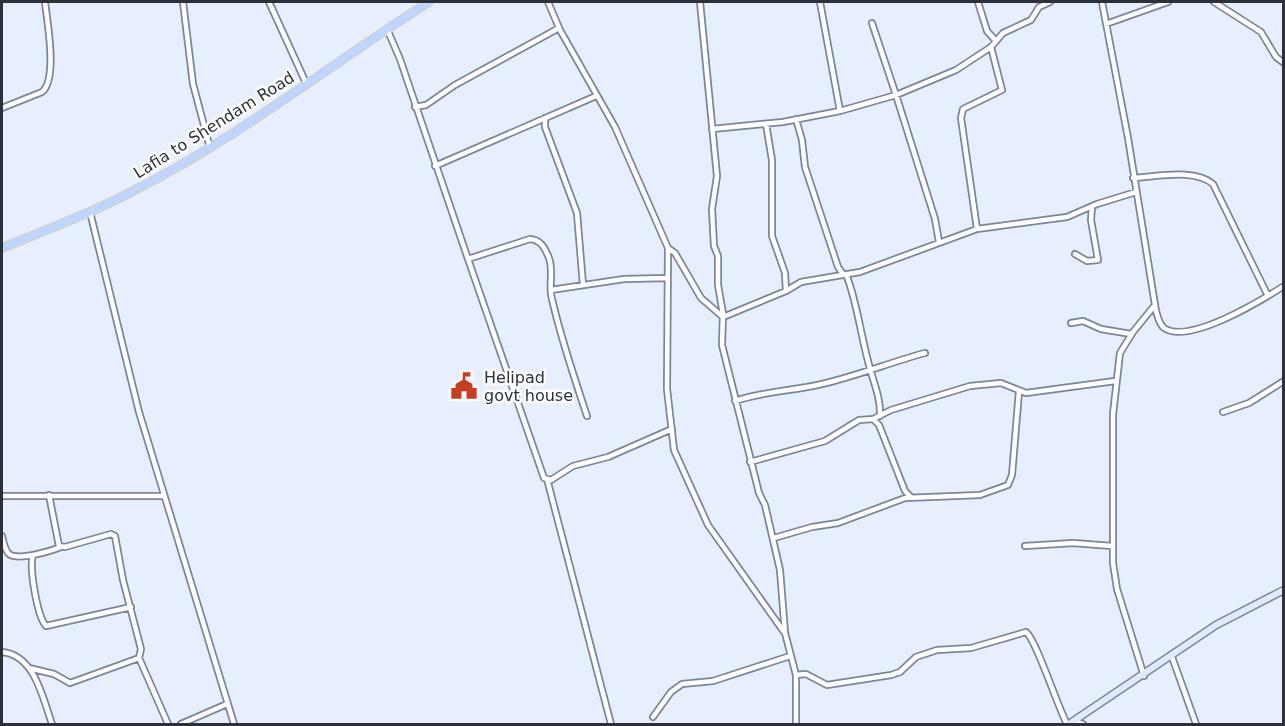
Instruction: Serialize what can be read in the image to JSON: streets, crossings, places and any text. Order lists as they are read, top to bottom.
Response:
{
  "streets": {
    "main road": ["Lafia to Shendam Road"]
  },
  "places": {
    "public building": ["Helipad govt house"]
  }
}
